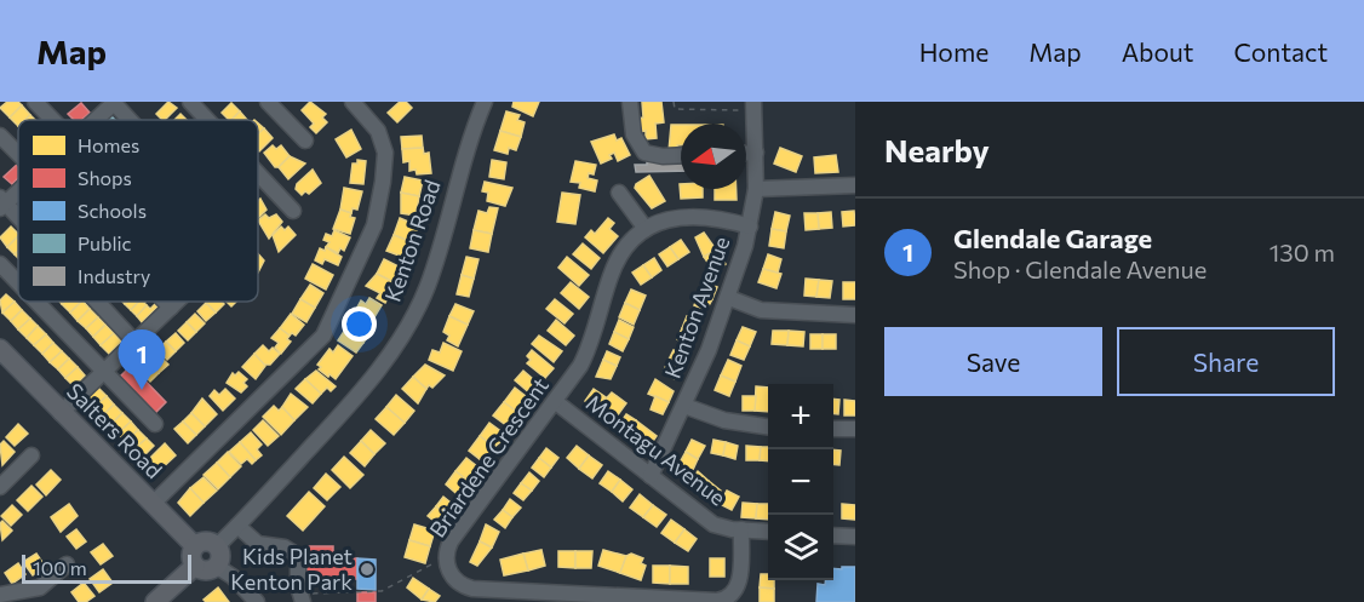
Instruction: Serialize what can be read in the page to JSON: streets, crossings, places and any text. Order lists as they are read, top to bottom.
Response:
{
  "streets": {
    "main road": ["Salters Road"],
    "street": [
      "Kenton Road",
      "Kenton Avenue",
      "Montagu Avenue",
      "Briardene Crescent"
    ]
  },
  "crossings": [
    ["Kenton Road", "Salters Road"],
    ["Kenton Avenue", "Montagu Avenue"],
    ["Kenton Avenue", "Briardene Crescent"],
    ["Montagu Avenue", "Briardene Crescent"]
  ],
  "places": ["Kids Planet Kenton Park"],
  "legend": [
    "Homes",
    "Shops",
    "Schools",
    "Public",
    "Industry"
  ],
  "scale_bar": "100 m",
  "north": "left",
  "page": {
    "header": "Map",
    "nav": [
      "Home",
      "Map",
      "About",
      "Contact"
    ],
    "heading": "Nearby",
    "list": [
      {
        "mark": "1",
        "name": "Glendale Garage",
        "note": "Shop · Glendale Avenue",
        "value": "130 m"
      }
    ],
    "buttons": ["Save", "Share"],
    "pins": "1",
    "map_buttons": ["+", "−"],
    "scale": "100 m"
  }
}
